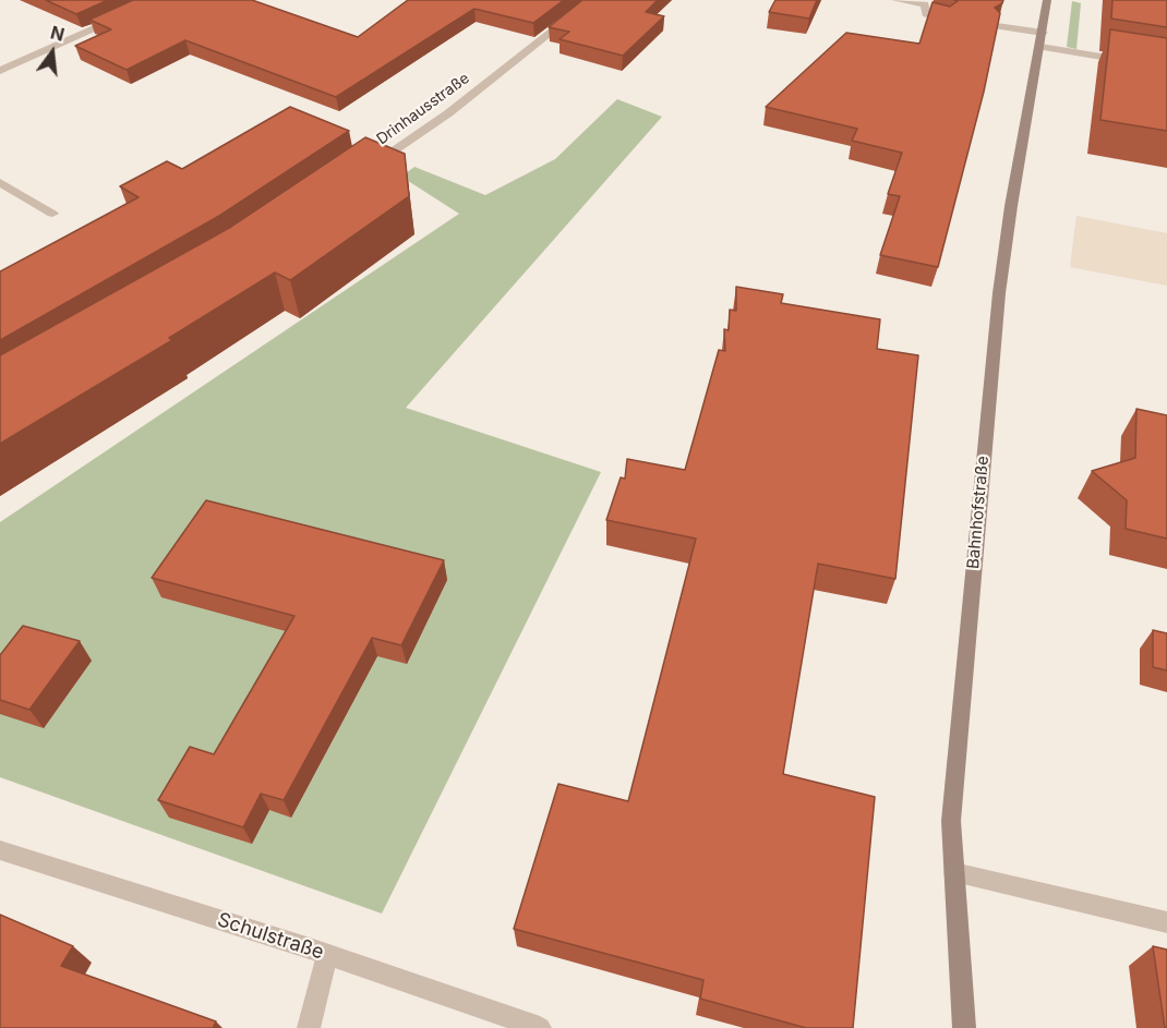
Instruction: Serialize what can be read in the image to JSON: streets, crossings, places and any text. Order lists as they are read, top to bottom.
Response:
{
  "streets": {
    "main road": ["Bahnhofstraße"],
    "street": ["Drinhausstraße", "Schulstraße"]
  },
  "north": "top"
}
